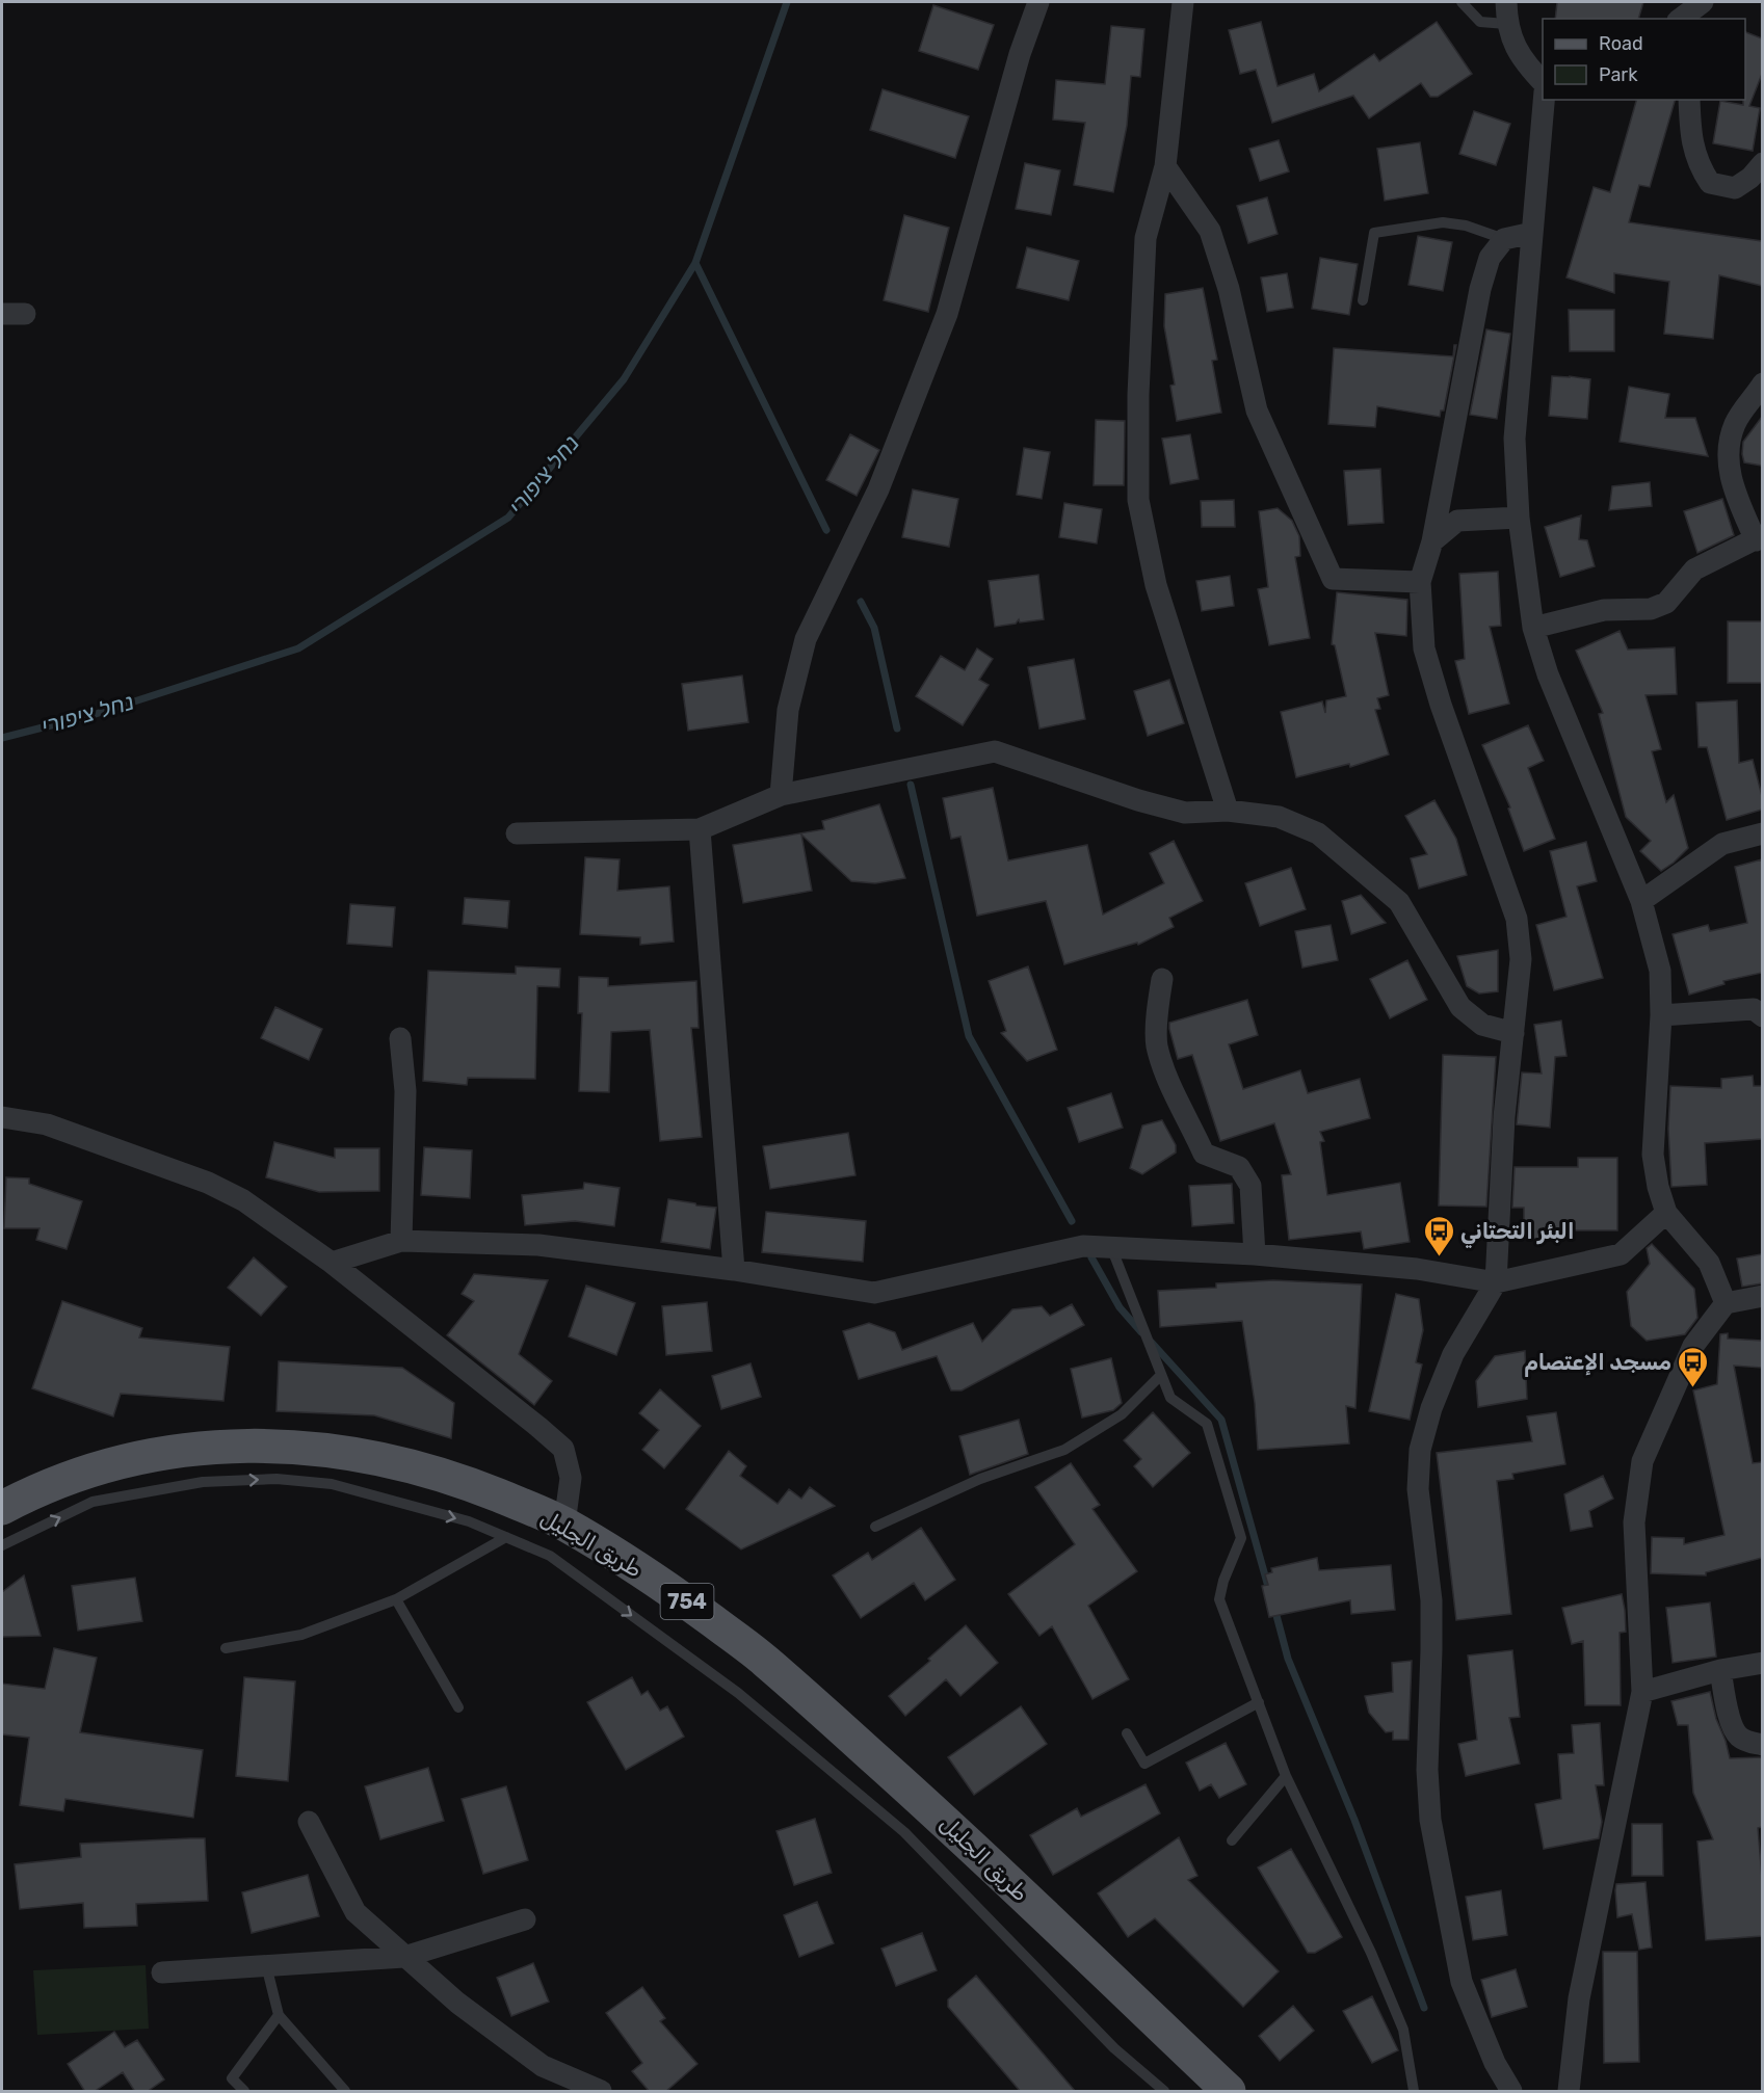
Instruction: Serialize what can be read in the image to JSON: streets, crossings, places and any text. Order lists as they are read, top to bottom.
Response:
{
  "streets": {
    "main road": ["طريق الجليل", "754"]
  },
  "water": ["נחל ציפורי"],
  "places": {
    "bus stop": ["البئر التحتاني", "مسجد الإعتصام"]
  },
  "legend": ["Road", "Park"]
}
